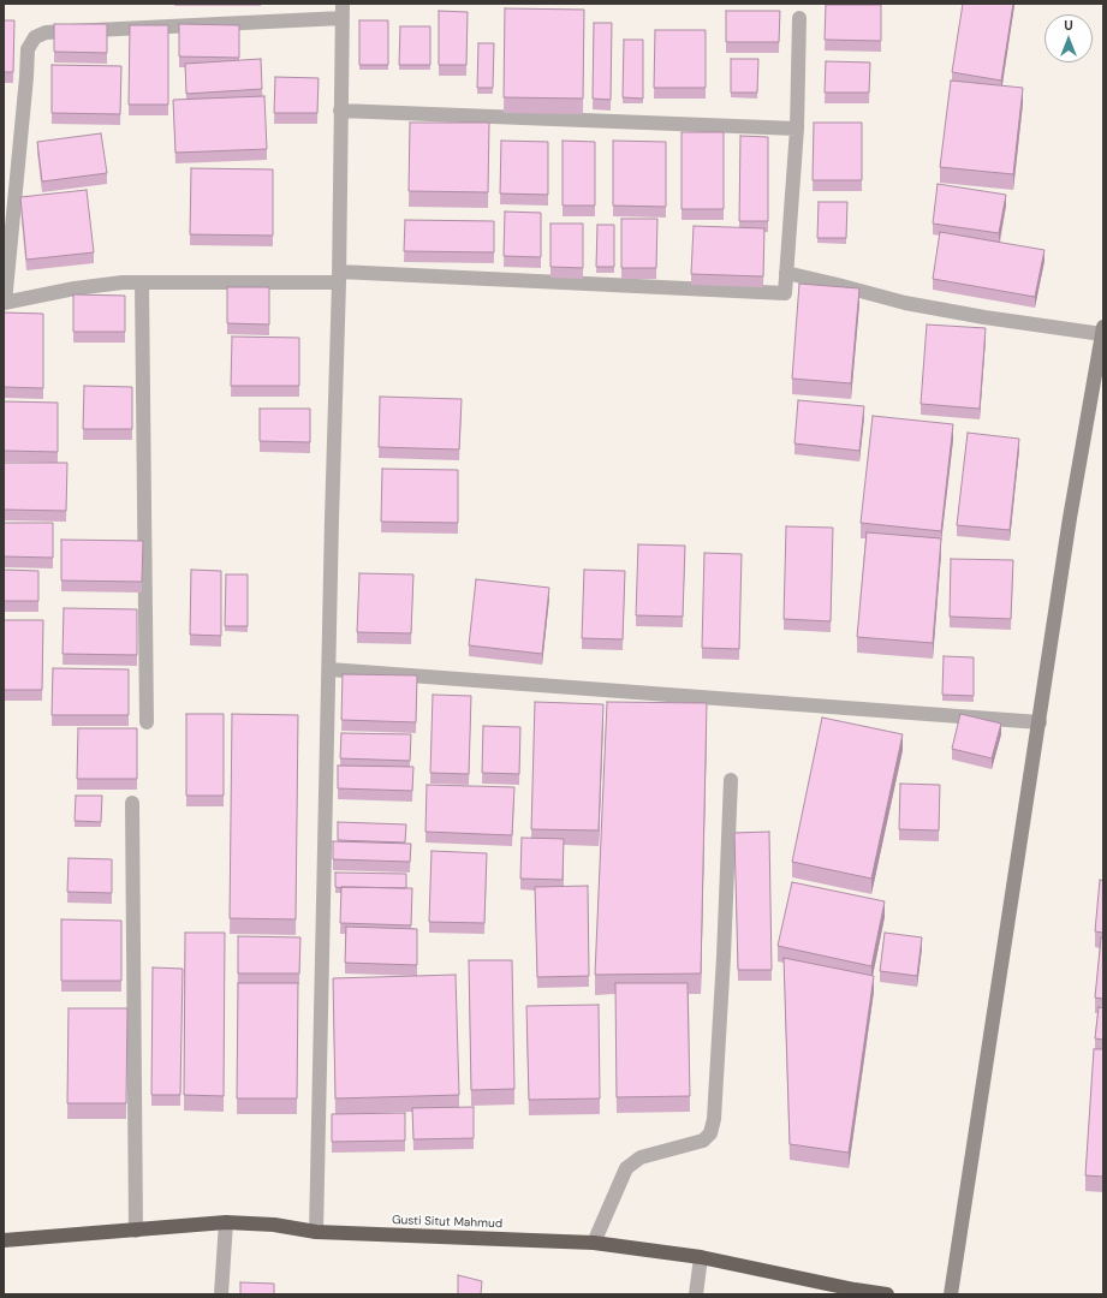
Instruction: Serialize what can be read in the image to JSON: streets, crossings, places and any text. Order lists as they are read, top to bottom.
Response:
{
  "streets": {
    "highway": ["Gusti Situt Mahmud"]
  },
  "north": "top"
}
